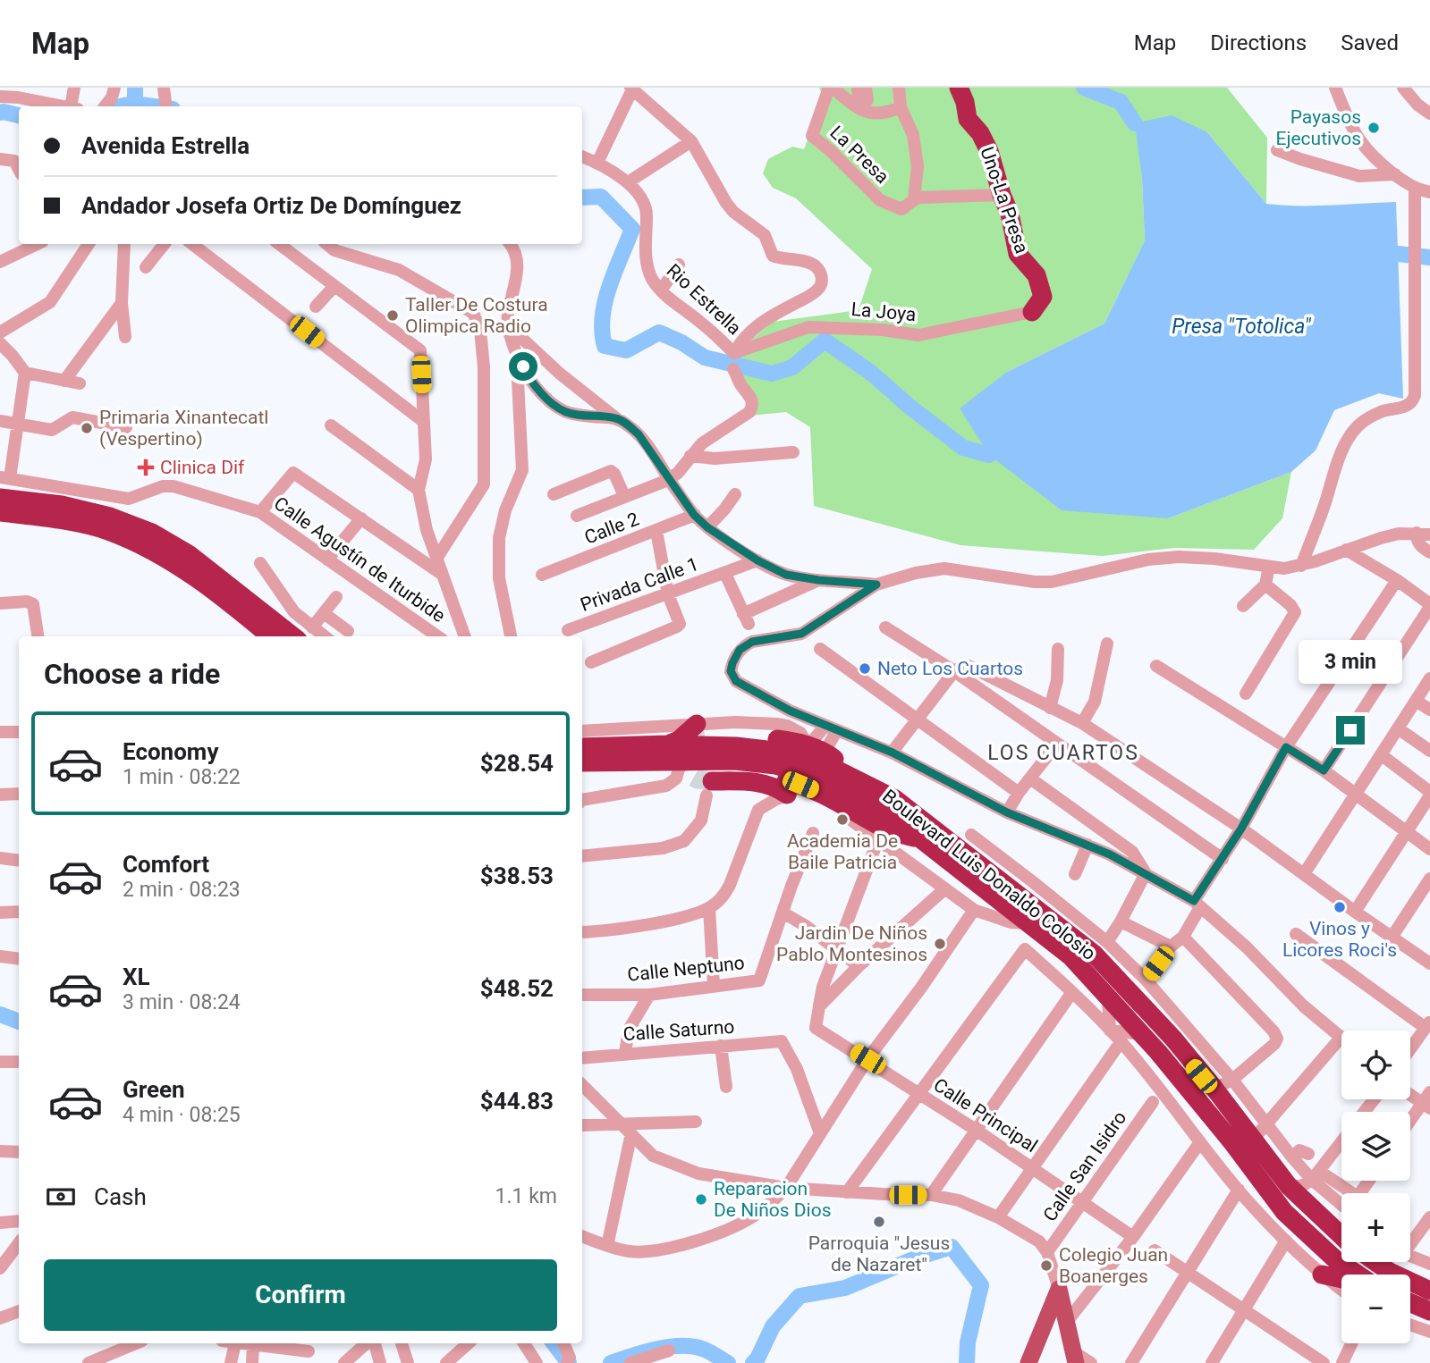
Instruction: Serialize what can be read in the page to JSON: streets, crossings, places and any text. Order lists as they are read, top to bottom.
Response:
{
  "streets": {
    "highway": ["Uno-La Presa", "Boulevard Luis Donaldo Colosio"],
    "street": [
      "La Presa",
      "Rio Estrella",
      "La Joya",
      "Calle 2",
      "Calle Agustín de Iturbide",
      "Privada Calle 1",
      "Calle Neptuno",
      "Calle Saturno",
      "Calle Principal",
      "Calle San Isidro"
    ]
  },
  "crossings": [
    ["La Presa", "Uno-La Presa"],
    ["Uno-La Presa", "La Joya"],
    ["Rio Estrella", "La Joya"],
    ["Calle Principal", "Calle San Isidro"]
  ],
  "districts": ["LOS CUARTOS"],
  "water": ["Presa \"Totolica\""],
  "places": {
    "other": [
      "Payasos Ejecutivos",
      "Taller De Costura Olimpica Radio",
      "Primaria Xinantecatl (Vespertino)",
      "Neto Los Cuartos",
      "Academia De Baile Patricia",
      "Vinos y Licores Roci's",
      "Jardin De Niños Pablo Montesinos",
      "Reparacion De Niños Dios",
      "Parroquia \"Jesus de Nazaret\"",
      "Colegio Juan Boanerges"
    ],
    "health": ["Clinica Dif"]
  },
  "page": {
    "header": "Map",
    "nav": ["Map", "Directions", "Saved"],
    "banner": ["Avenida Estrella", "Andador Josefa Ortiz De Domínguez"],
    "heading": "Choose a ride",
    "bubble": "3 min",
    "list": [
      {
        "name": "Economy",
        "note": "1 min · 08:22",
        "value": "$28.54"
      },
      {
        "name": "Comfort",
        "note": "2 min · 08:23",
        "value": "$38.53"
      },
      {
        "name": "XL",
        "note": "3 min · 08:24",
        "value": "$48.52"
      },
      {
        "name": "Green",
        "note": "4 min · 08:25",
        "value": "$44.83"
      }
    ],
    "map_buttons": ["+", "−"],
    "pay": ["Cash", "1.1 km"],
    "buttons": "Confirm"
  }
}
